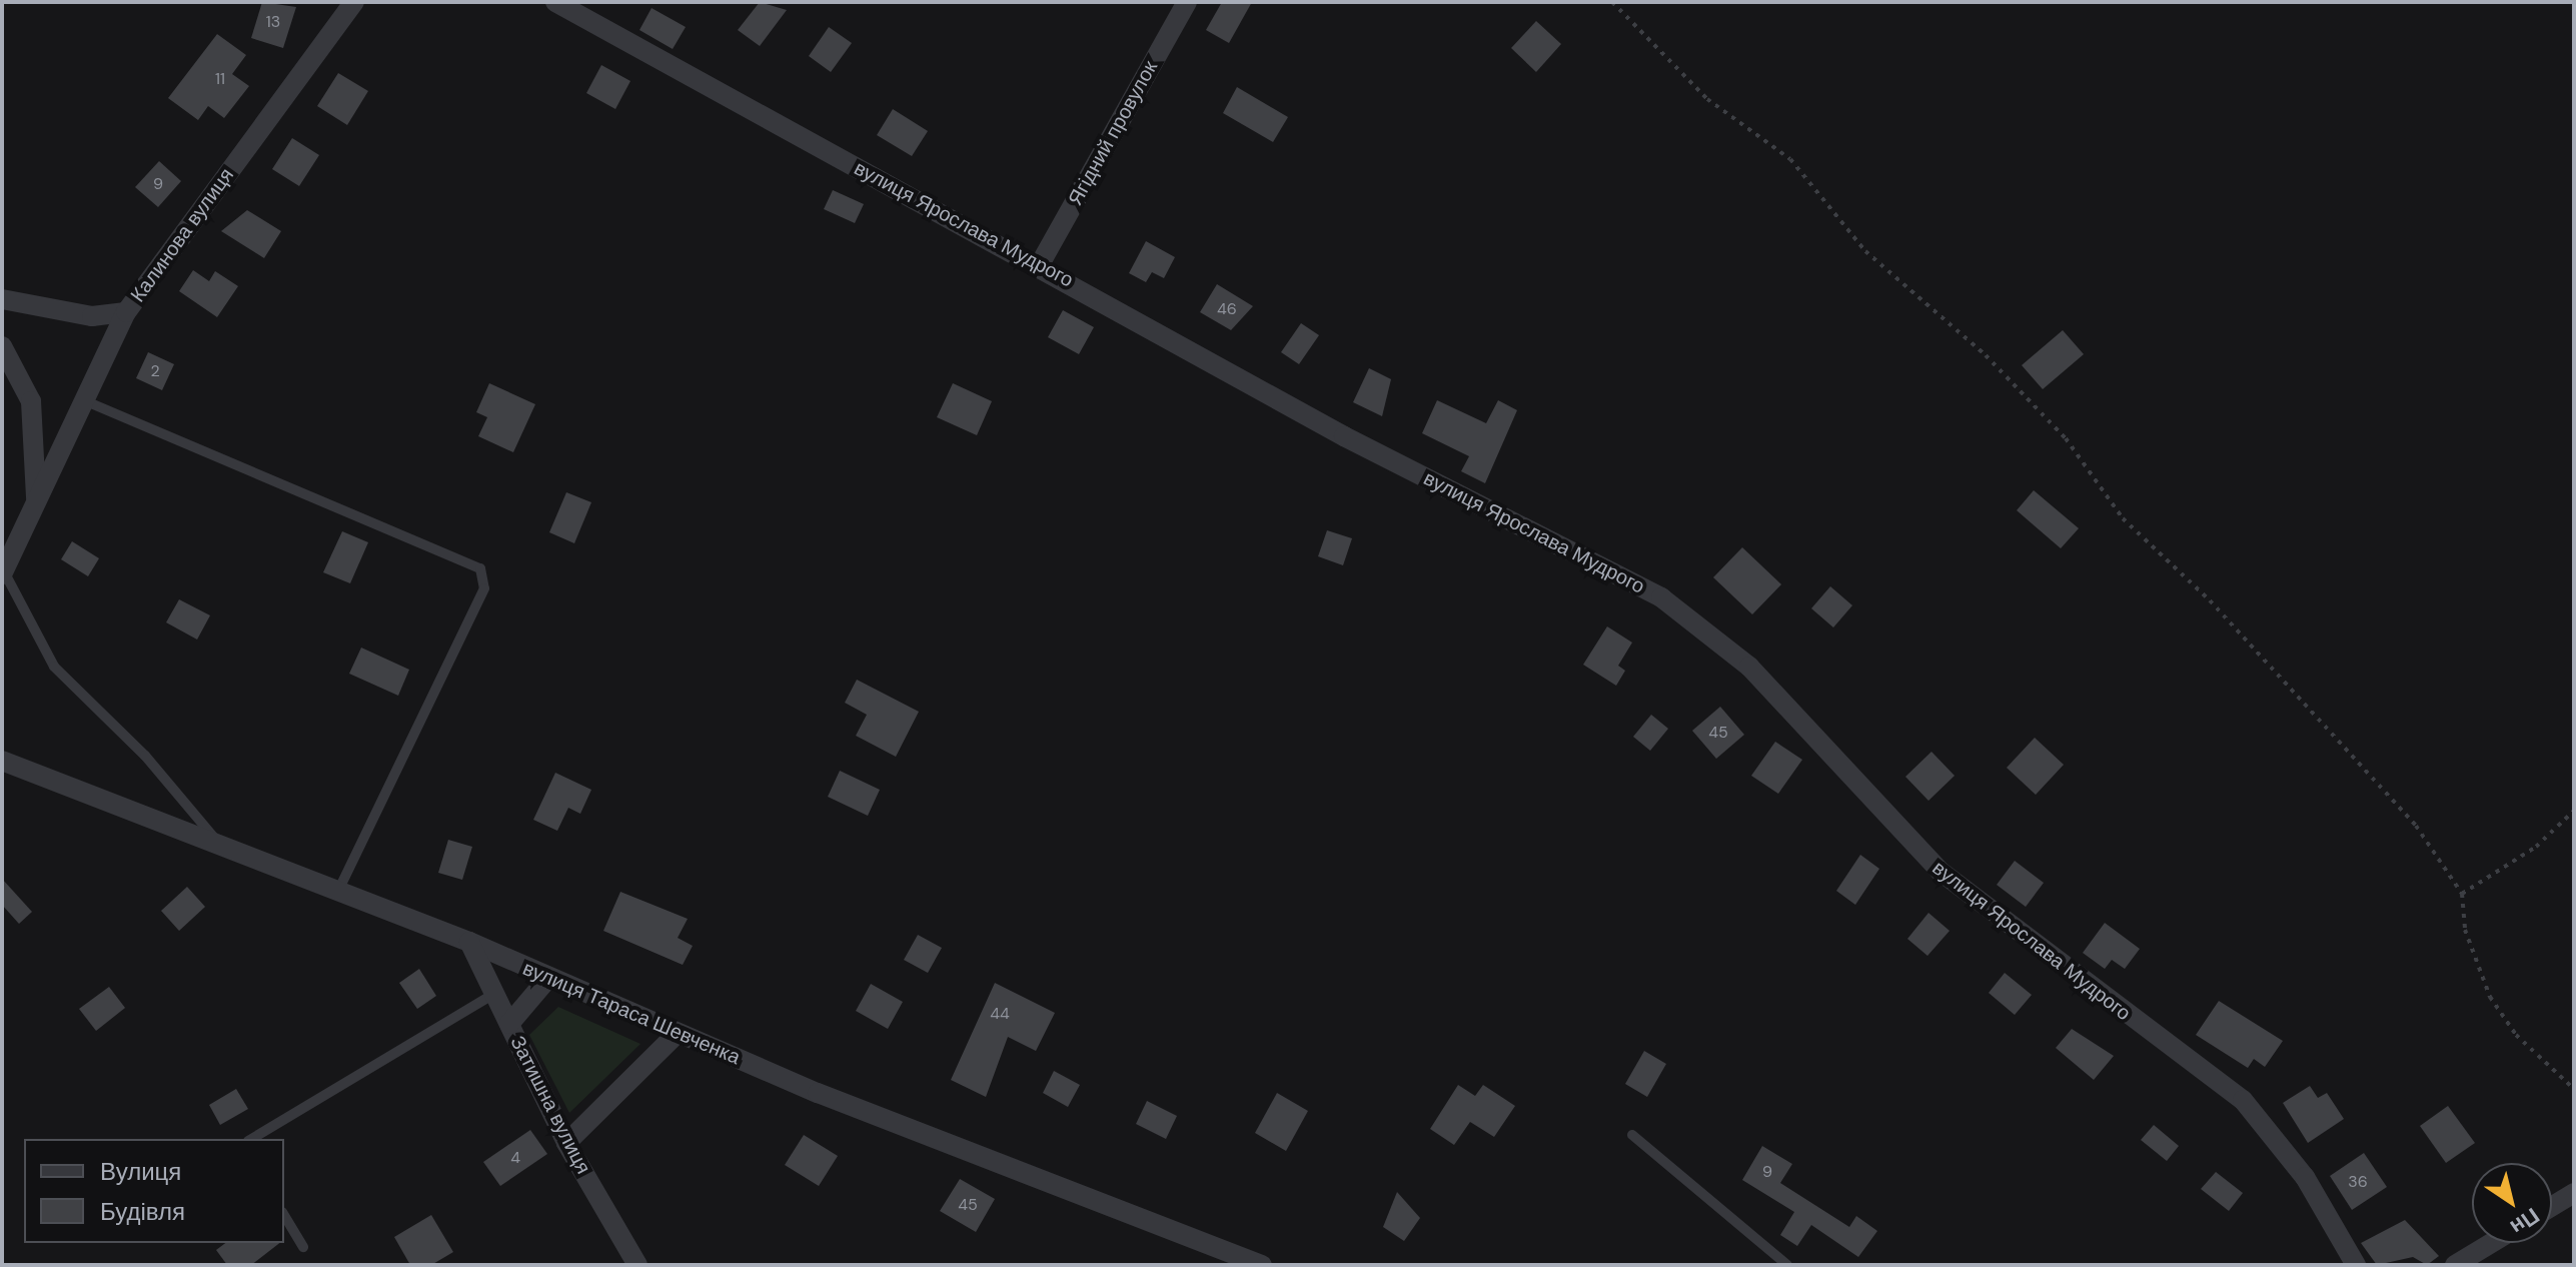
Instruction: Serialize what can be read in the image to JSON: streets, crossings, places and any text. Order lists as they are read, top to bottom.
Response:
{
  "streets": {
    "street": [
      "Ягідний провулок",
      "вулиця Ярослава Мудрого",
      "Калинова вулиця",
      "вулиця Тараса Шевченка",
      "Затишна вулиця"
    ]
  },
  "crossings": [
    ["Ягідний провулок", "вулиця Ярослава Мудрого"],
    ["вулиця Тараса Шевченка", "Затишна вулиця"]
  ],
  "house_numbers": [
    "13",
    "11",
    "9",
    "46",
    "2",
    "45",
    "44",
    "4",
    "9",
    "36",
    "45"
  ],
  "legend": ["Вулиця", "Будівля"],
  "north": "bottom right"
}
